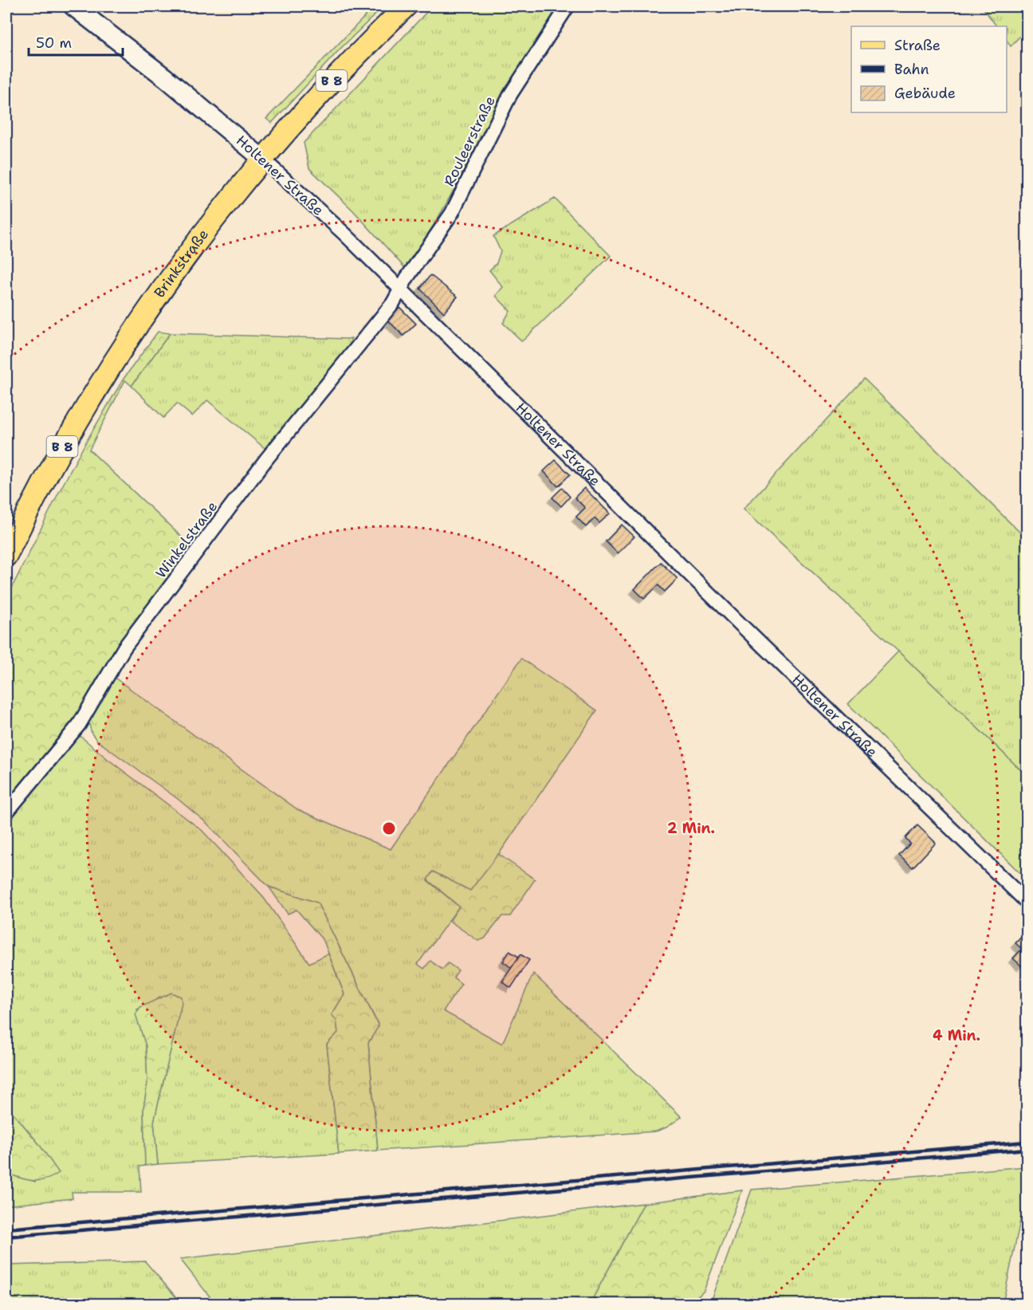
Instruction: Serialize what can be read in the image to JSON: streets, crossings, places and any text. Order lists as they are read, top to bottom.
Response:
{
  "streets": {
    "main road": ["B 8", "Holtener Straße", "Brinkstraße"],
    "street": ["Rouleerstraße", "Winkelstraße"]
  },
  "crossings": [
    ["Rouleerstraße", "Holtener Straße"],
    ["Rouleerstraße", "Winkelstraße"],
    ["Holtener Straße", "Brinkstraße"],
    ["Holtener Straße", "Winkelstraße"]
  ],
  "legend": ["Straße", "Bahn", "Gebäude"],
  "scale_bar": "50 m",
  "rings": ["2 Min.", "4 Min."]
}
